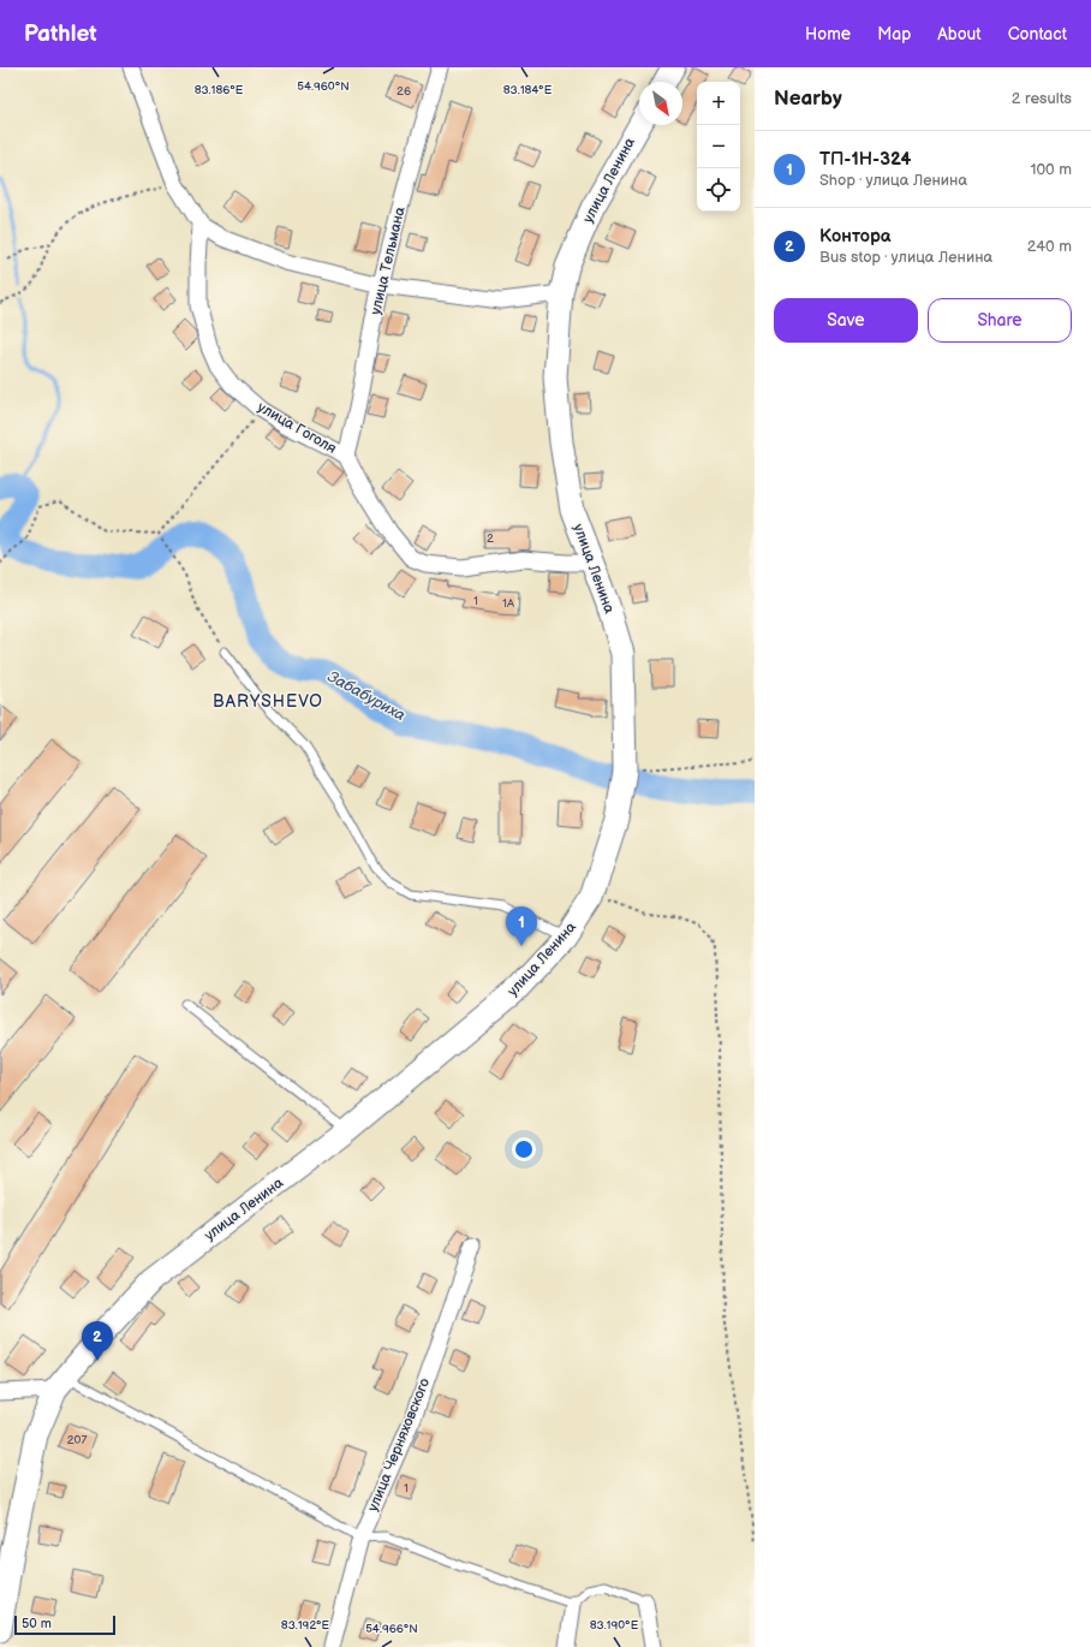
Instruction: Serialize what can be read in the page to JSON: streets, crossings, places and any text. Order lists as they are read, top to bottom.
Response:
{
  "streets": {
    "main road": ["улица Ленина"],
    "street": ["улица Тельмана", "улица Гоголя", "улица Черняховского"]
  },
  "crossings": [
    ["улица Ленина", "улица Гоголя"],
    ["улица Тельмана", "улица Гоголя"]
  ],
  "districts": ["BARYSHEVO"],
  "water": ["Забабуриха"],
  "house_numbers": [
    "26",
    "2",
    "1",
    "1А",
    "207",
    "1"
  ],
  "scale_bar": "50 m",
  "north": "bottom right",
  "page": {
    "header": "Pathlet",
    "nav": [
      "Home",
      "Map",
      "About",
      "Contact"
    ],
    "heading": ["Nearby", "2 results"],
    "map_buttons": ["+", "−"],
    "list": [
      {
        "mark": "1",
        "name": "ТП-1Н-324",
        "note": "Shop · улица Ленина",
        "value": "100 m"
      },
      {
        "mark": "2",
        "name": "Контора",
        "note": "Bus stop · улица Ленина",
        "value": "240 m"
      }
    ],
    "buttons": ["Save", "Share"],
    "pins": ["1", "2"],
    "scale": "50 m"
  },
  "coordinates": [
    "54.960°N",
    "83.186°E",
    "83.184°E",
    "83.192°E",
    "83.190°E",
    "54.966°N"
  ]
}
